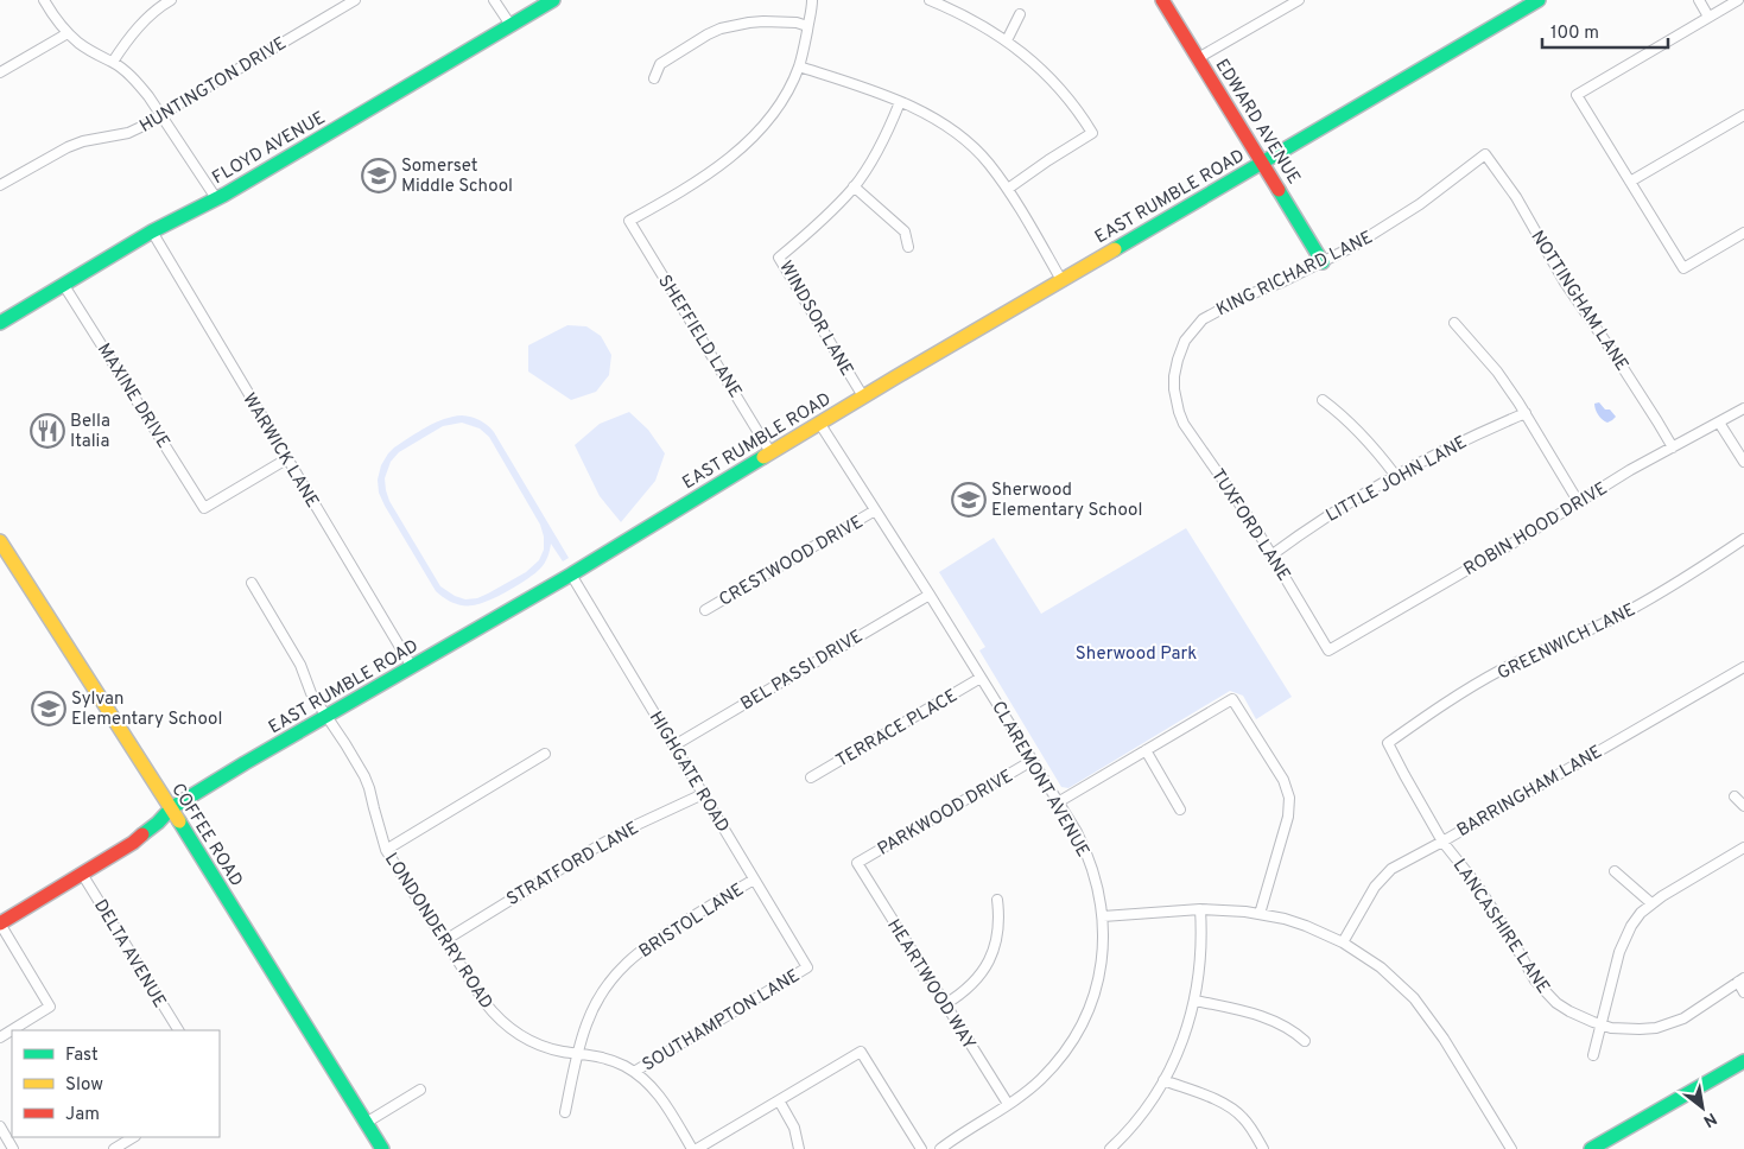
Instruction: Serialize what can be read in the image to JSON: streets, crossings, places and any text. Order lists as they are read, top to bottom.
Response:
{
  "streets": {
    "street": [
      "HUNTINGTON DRIVE",
      "EDWARD AVENUE",
      "FLOYD AVENUE",
      "EAST RUMBLE ROAD",
      "KING RICHARD LANE",
      "NOTTINGHAM LANE",
      "WINDSOR LANE",
      "SHEFFIELD LANE",
      "MAXINE DRIVE",
      "WARWICK LANE",
      "LITTLE JOHN LANE",
      "TUXFORD LANE",
      "ROBIN HOOD DRIVE",
      "CRESTWOOD DRIVE",
      "GREENWICH LANE",
      "BEL PASSI DRIVE",
      "TERRACE PLACE",
      "HIGHGATE ROAD",
      "CLAREMONT AVENUE",
      "BARRINGHAM LANE",
      "PARKWOOD DRIVE",
      "COFFEE ROAD",
      "STRATFORD LANE",
      "BRISTOL LANE",
      "LANCASHIRE LANE",
      "LONDONDERRY ROAD",
      "DELTA AVENUE",
      "HEARTWOOD WAY",
      "SOUTHAMPTON LANE"
    ]
  },
  "crossings": [
    ["EDWARD AVENUE", "EAST RUMBLE ROAD"],
    ["EDWARD AVENUE", "KING RICHARD LANE"],
    ["FLOYD AVENUE", "MAXINE DRIVE"],
    ["FLOYD AVENUE", "WARWICK LANE"],
    ["EAST RUMBLE ROAD", "WINDSOR LANE"],
    ["EAST RUMBLE ROAD", "SHEFFIELD LANE"],
    ["EAST RUMBLE ROAD", "WARWICK LANE"],
    ["EAST RUMBLE ROAD", "HIGHGATE ROAD"],
    ["EAST RUMBLE ROAD", "CLAREMONT AVENUE"],
    ["EAST RUMBLE ROAD", "COFFEE ROAD"],
    ["EAST RUMBLE ROAD", "LONDONDERRY ROAD"],
    ["EAST RUMBLE ROAD", "DELTA AVENUE"],
    ["KING RICHARD LANE", "NOTTINGHAM LANE"],
    ["KING RICHARD LANE", "TUXFORD LANE"],
    ["NOTTINGHAM LANE", "ROBIN HOOD DRIVE"],
    ["MAXINE DRIVE", "WARWICK LANE"],
    ["LITTLE JOHN LANE", "TUXFORD LANE"],
    ["TUXFORD LANE", "ROBIN HOOD DRIVE"],
    ["CRESTWOOD DRIVE", "CLAREMONT AVENUE"],
    ["GREENWICH LANE", "LANCASHIRE LANE"],
    ["BEL PASSI DRIVE", "HIGHGATE ROAD"],
    ["BEL PASSI DRIVE", "CLAREMONT AVENUE"],
    ["TERRACE PLACE", "CLAREMONT AVENUE"],
    ["HIGHGATE ROAD", "STRATFORD LANE"],
    ["HIGHGATE ROAD", "BRISTOL LANE"],
    ["HIGHGATE ROAD", "SOUTHAMPTON LANE"],
    ["CLAREMONT AVENUE", "PARKWOOD DRIVE"],
    ["CLAREMONT AVENUE", "HEARTWOOD WAY"],
    ["BARRINGHAM LANE", "LANCASHIRE LANE"],
    ["PARKWOOD DRIVE", "HEARTWOOD WAY"],
    ["STRATFORD LANE", "LONDONDERRY ROAD"],
    ["BRISTOL LANE", "LONDONDERRY ROAD"],
    ["LONDONDERRY ROAD", "SOUTHAMPTON LANE"]
  ],
  "parks": ["Sherwood Park"],
  "places": {
    "school or university": ["Somerset Middle School", "Sherwood Elementary School", "Sylvan Elementary School"],
    "restaurant": ["Bella Italia"]
  },
  "legend": ["Fast", "Slow", "Jam"],
  "scale_bar": "100 m",
  "north": "bottom right"
}
